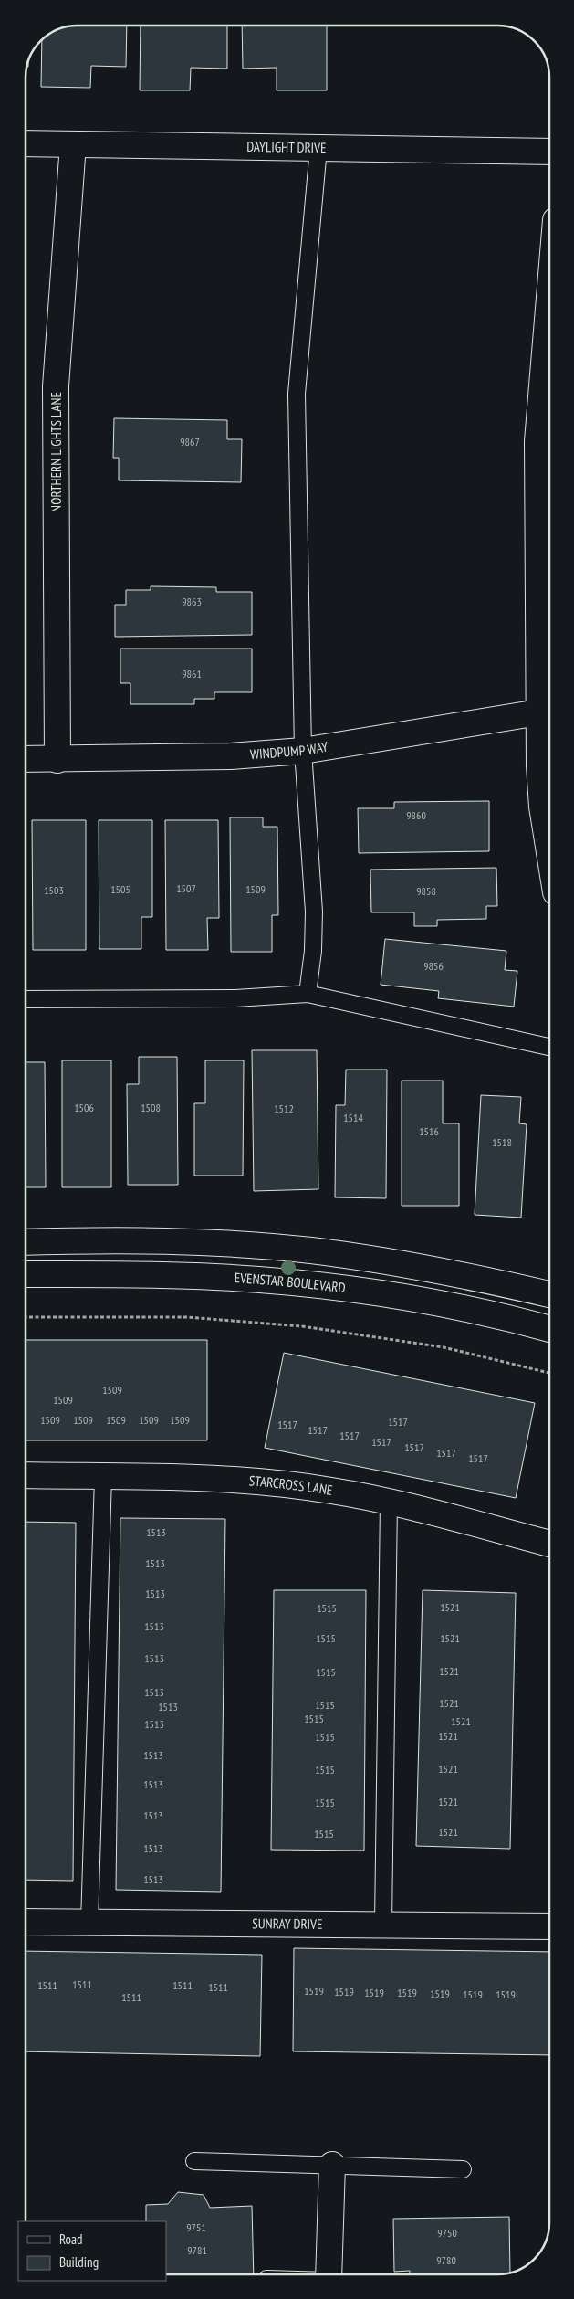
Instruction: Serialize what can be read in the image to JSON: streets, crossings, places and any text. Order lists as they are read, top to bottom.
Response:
{
  "streets": {
    "street": [
      "DAYLIGHT DRIVE",
      "NORTHERN LIGHTS LANE",
      "WINDPUMP WAY",
      "EVENSTAR BOULEVARD",
      "STARCROSS LANE",
      "SUNRAY DRIVE"
    ]
  },
  "crossings": [
    ["DAYLIGHT DRIVE", "NORTHERN LIGHTS LANE"],
    ["NORTHERN LIGHTS LANE", "WINDPUMP WAY"]
  ],
  "house_numbers": [
    "9867",
    "9863",
    "9861",
    "9860",
    "1507",
    "1505",
    "1509",
    "1503",
    "9858",
    "9856",
    "1506",
    "1508",
    "1512",
    "1514",
    "1516",
    "1518",
    "1509",
    "1509",
    "1509",
    "1509",
    "1509",
    "1509",
    "1509",
    "1517",
    "1517",
    "1517",
    "1517",
    "1517",
    "1517",
    "1517",
    "1517",
    "1513",
    "1513",
    "1513",
    "1521",
    "1515",
    "1513",
    "1515",
    "1521",
    "1513",
    "1521",
    "1515",
    "1513",
    "1521",
    "1515",
    "1513",
    "1515",
    "1521",
    "1513",
    "1521",
    "1515",
    "1513",
    "1521",
    "1515",
    "1513",
    "1521",
    "1515",
    "1513",
    "1521",
    "1515",
    "1513",
    "1513",
    "1511",
    "1511",
    "1511",
    "1511",
    "1519",
    "1519",
    "1519",
    "1519",
    "1519",
    "1519",
    "1519",
    "1511",
    "9751",
    "9750",
    "9781",
    "9780"
  ],
  "legend": ["Road", "Building"]
}
